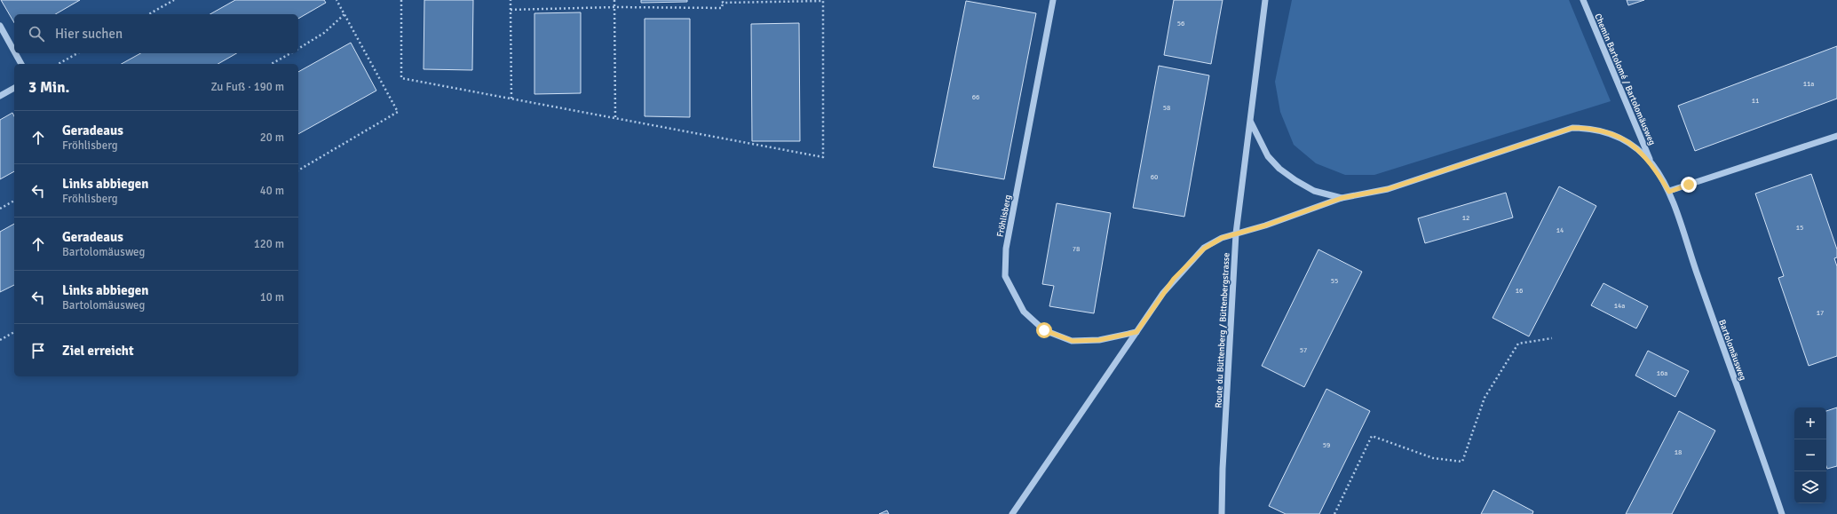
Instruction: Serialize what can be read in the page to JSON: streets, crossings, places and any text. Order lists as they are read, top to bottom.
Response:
{
  "streets": {
    "street": [
      "Chemin Bartolomé / Bartolomäusweg",
      "Fröhlisberg",
      "Route du Büttenberg / Büttenbergstrasse",
      "Bartolomäusweg"
    ]
  },
  "crossings": [
    ["Chemin Bartolomé / Bartolomäusweg", "Bartolomäusweg"],
    ["Route du Büttenberg / Büttenbergstrasse", "Bartolomäusweg"]
  ],
  "house_numbers": [
    "56",
    "11a",
    "66",
    "11",
    "58",
    "60",
    "12",
    "15",
    "14",
    "78",
    "55",
    "16",
    "14a",
    "17",
    "57",
    "16a",
    "59",
    "18"
  ],
  "page": {
    "search": "Hier suchen",
    "heading": ["3 Min.", "Zu Fuß · 190 m"],
    "list": [
      ["Geradeaus", "Fröhlisberg", "20 m"],
      ["Links abbiegen", "Fröhlisberg", "40 m"],
      ["Geradeaus", "Bartolomäusweg", "120 m"],
      ["Links abbiegen", "Bartolomäusweg", "10 m"],
      "Ziel erreicht"
    ],
    "map_buttons": ["+", "−"]
  }
}
